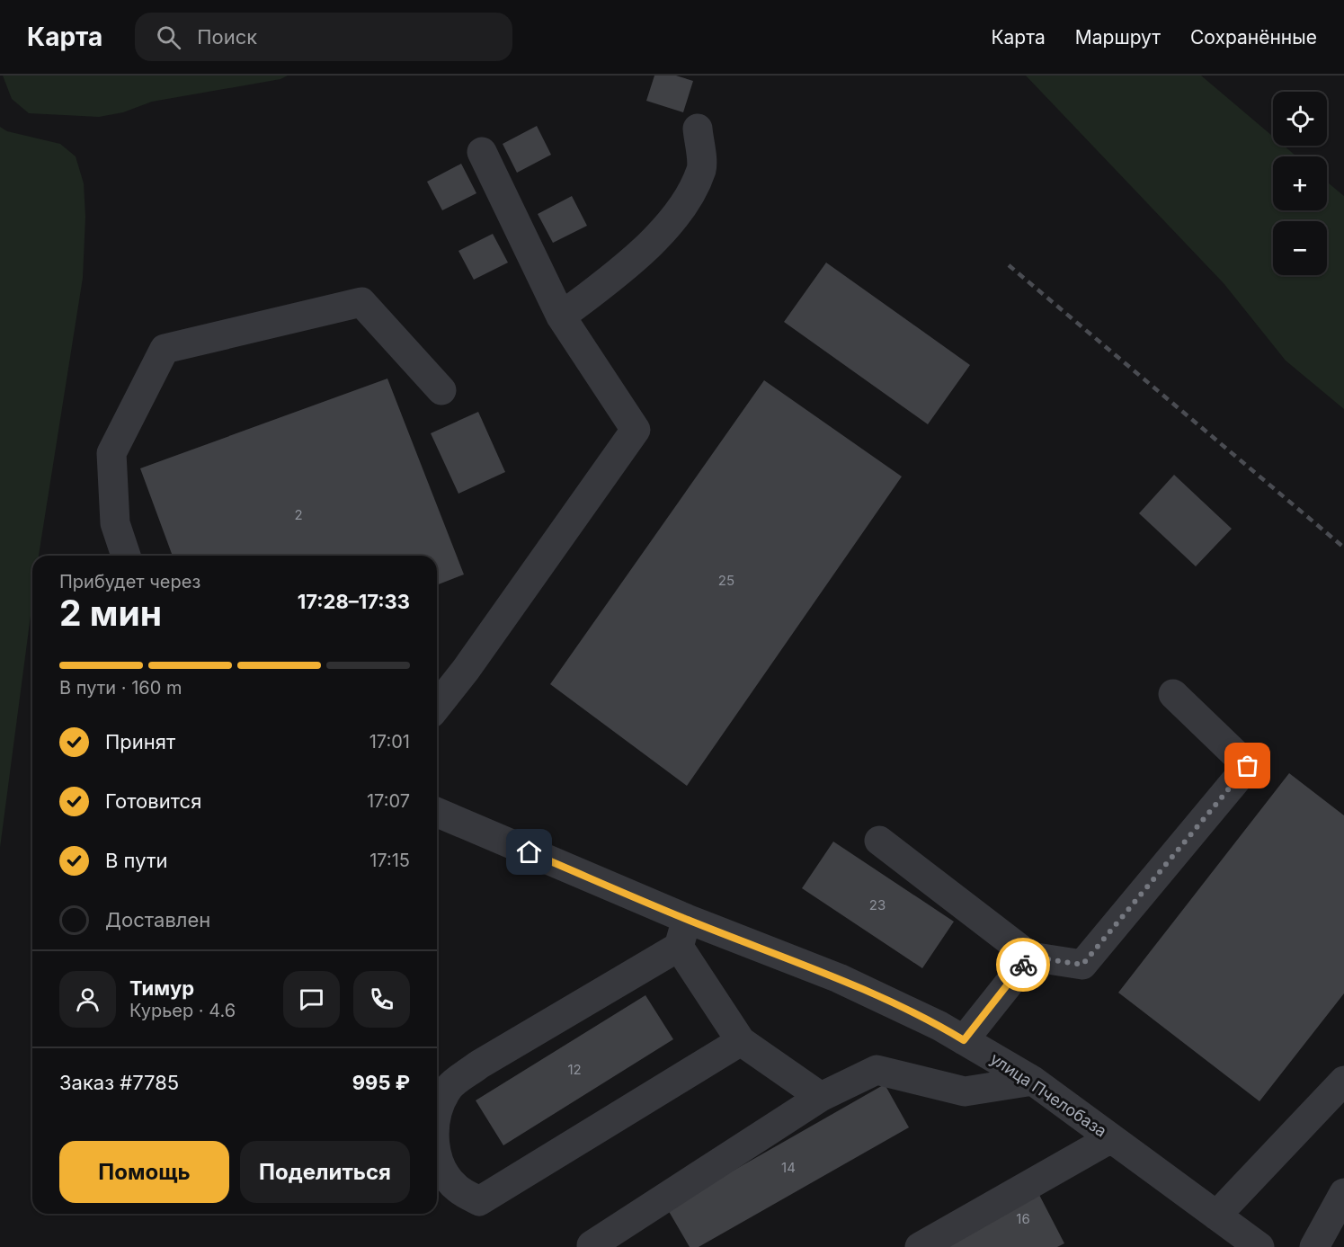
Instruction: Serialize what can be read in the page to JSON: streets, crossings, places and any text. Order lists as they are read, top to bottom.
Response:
{
  "streets": {
    "street": ["улица Пчелобаза"]
  },
  "house_numbers": [
    "2",
    "25",
    "23",
    "12",
    "14",
    "16"
  ],
  "page": {
    "header": "Карта",
    "search": "Поиск",
    "nav": ["Карта", "Маршрут", "Сохранённые"],
    "map_buttons": ["+", "−"],
    "heading": ["2 мин", "Прибудет через", "17:28–17:33"],
    "panel": [
      "Тимур",
      "Курьер · 4.6",
      "Заказ #7785",
      "995 ₽"
    ],
    "bar": "В пути · 160 m",
    "list": [
      ["Принят", "17:01"],
      ["Готовится", "17:07"],
      ["В пути", "17:15"],
      "Доставлен"
    ],
    "buttons": ["Помощь", "Поделиться"]
  }
}
